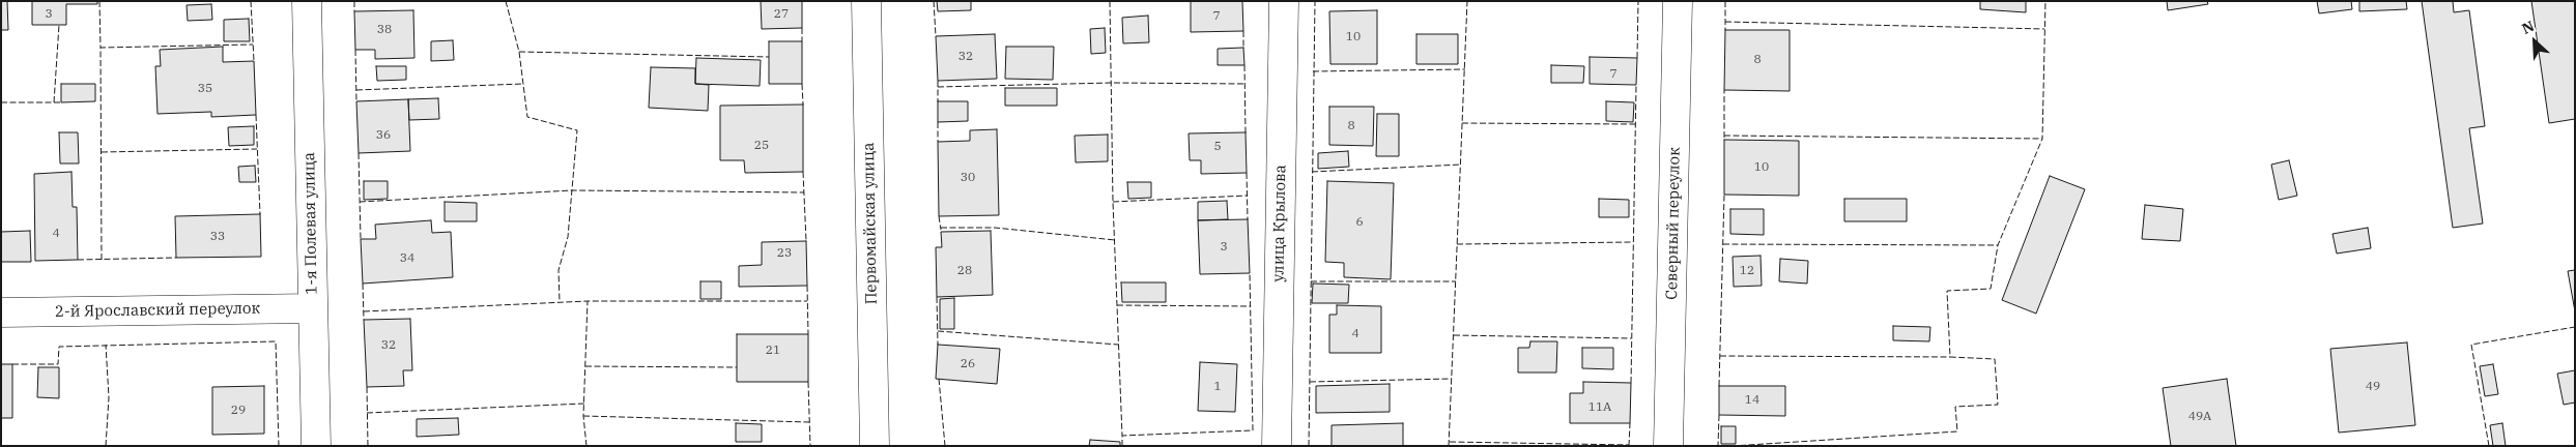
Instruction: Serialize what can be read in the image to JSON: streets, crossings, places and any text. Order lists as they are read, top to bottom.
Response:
{
  "streets": {
    "street": [
      "1-я Полевая улица",
      "Первомайская улица",
      "улица Крылова",
      "Северный переулок",
      "2-й Ярославский переулок"
    ]
  },
  "crossings": [
    ["1-я Полевая улица", "2-й Ярославский переулок"]
  ],
  "house_numbers": [
    "3",
    "27",
    "7",
    "38",
    "10",
    "32",
    "8",
    "7",
    "35",
    "8",
    "36",
    "25",
    "5",
    "10",
    "30",
    "6",
    "4",
    "33",
    "3",
    "23",
    "34",
    "28",
    "12",
    "4",
    "32",
    "21",
    "26",
    "1",
    "49",
    "14",
    "11А",
    "29",
    "49А"
  ],
  "north": "top left"
}
